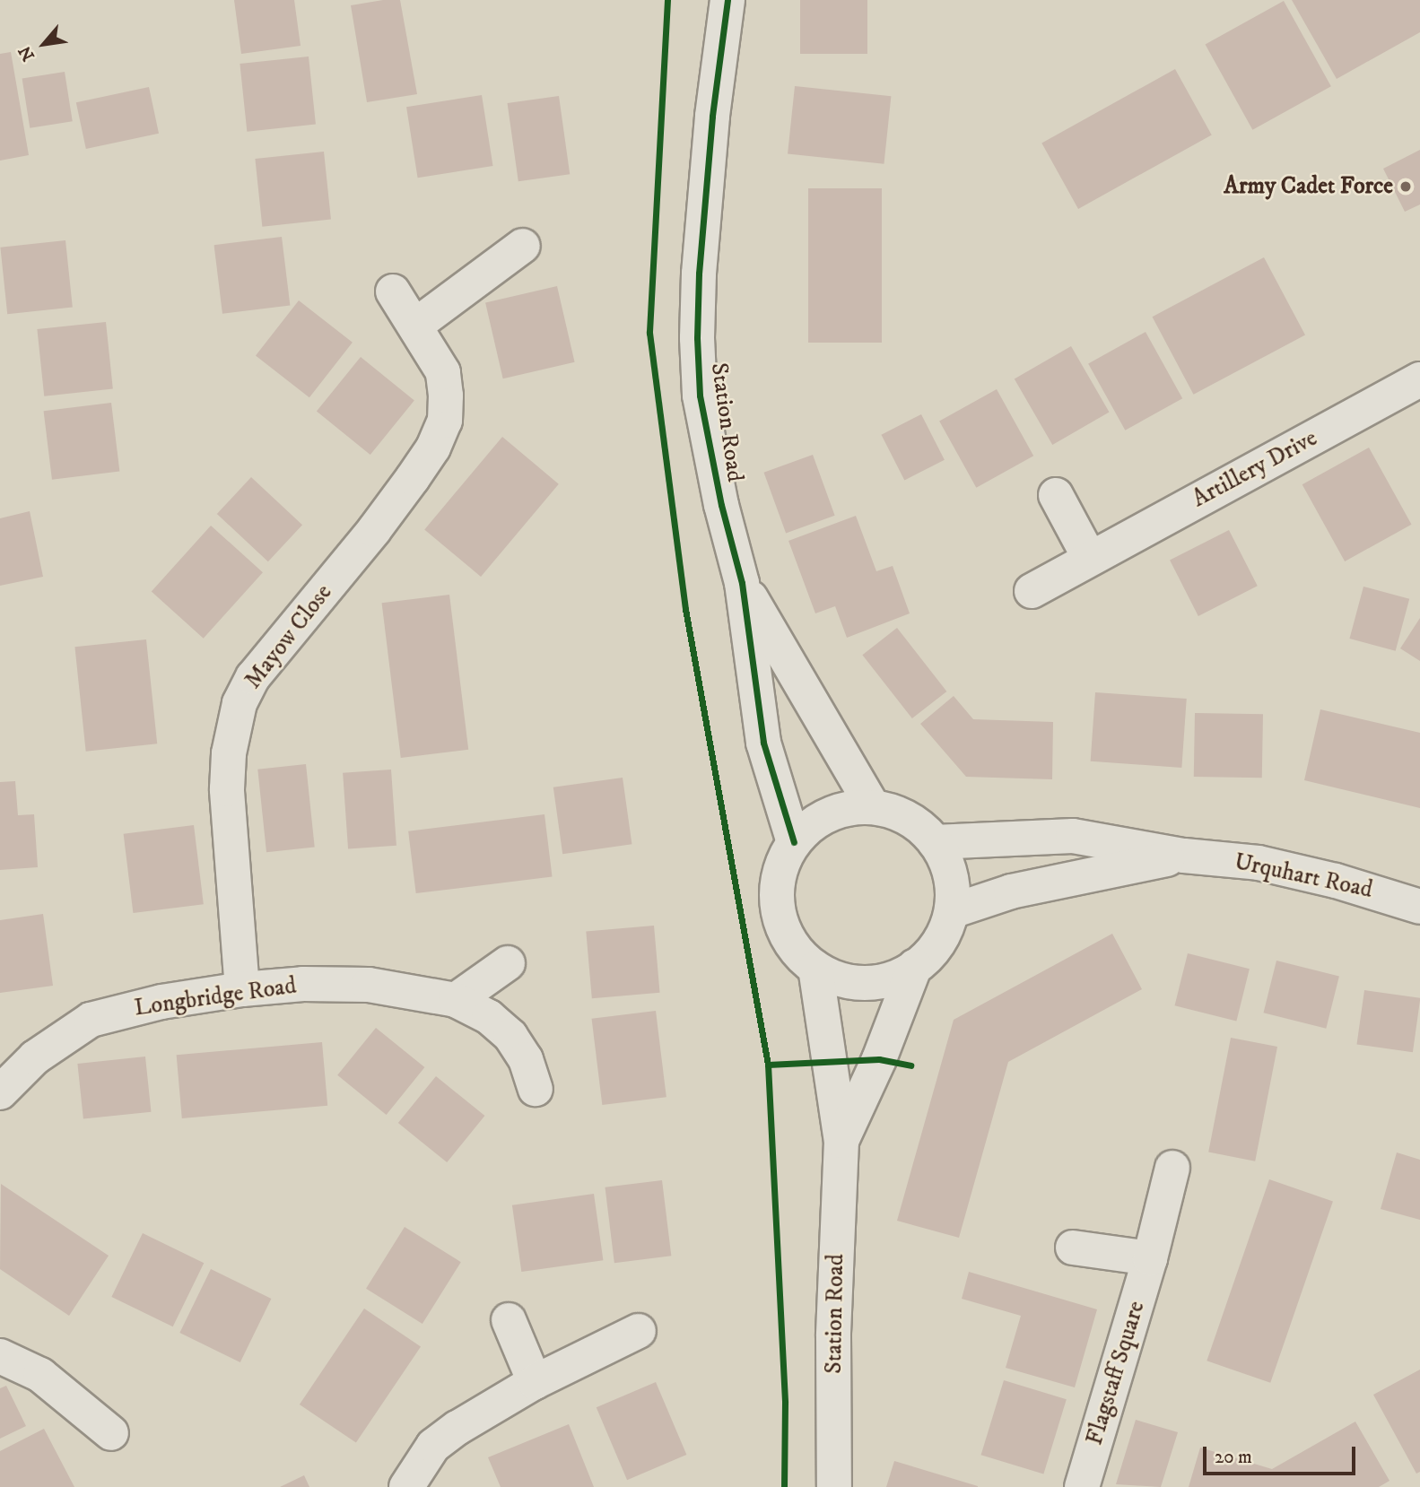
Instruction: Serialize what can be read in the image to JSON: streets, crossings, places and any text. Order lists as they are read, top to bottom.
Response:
{
  "streets": {
    "street": [
      "Station Road",
      "Artillery Drive",
      "Mayow Close",
      "Urquhart Road",
      "Longbridge Road",
      "Flagstaff Square"
    ]
  },
  "crossings": [
    ["Station Road", "Urquhart Road"],
    ["Mayow Close", "Longbridge Road"]
  ],
  "places": ["Army Cadet Force"],
  "scale_bar": "20 m",
  "north": "bottom left"
}
